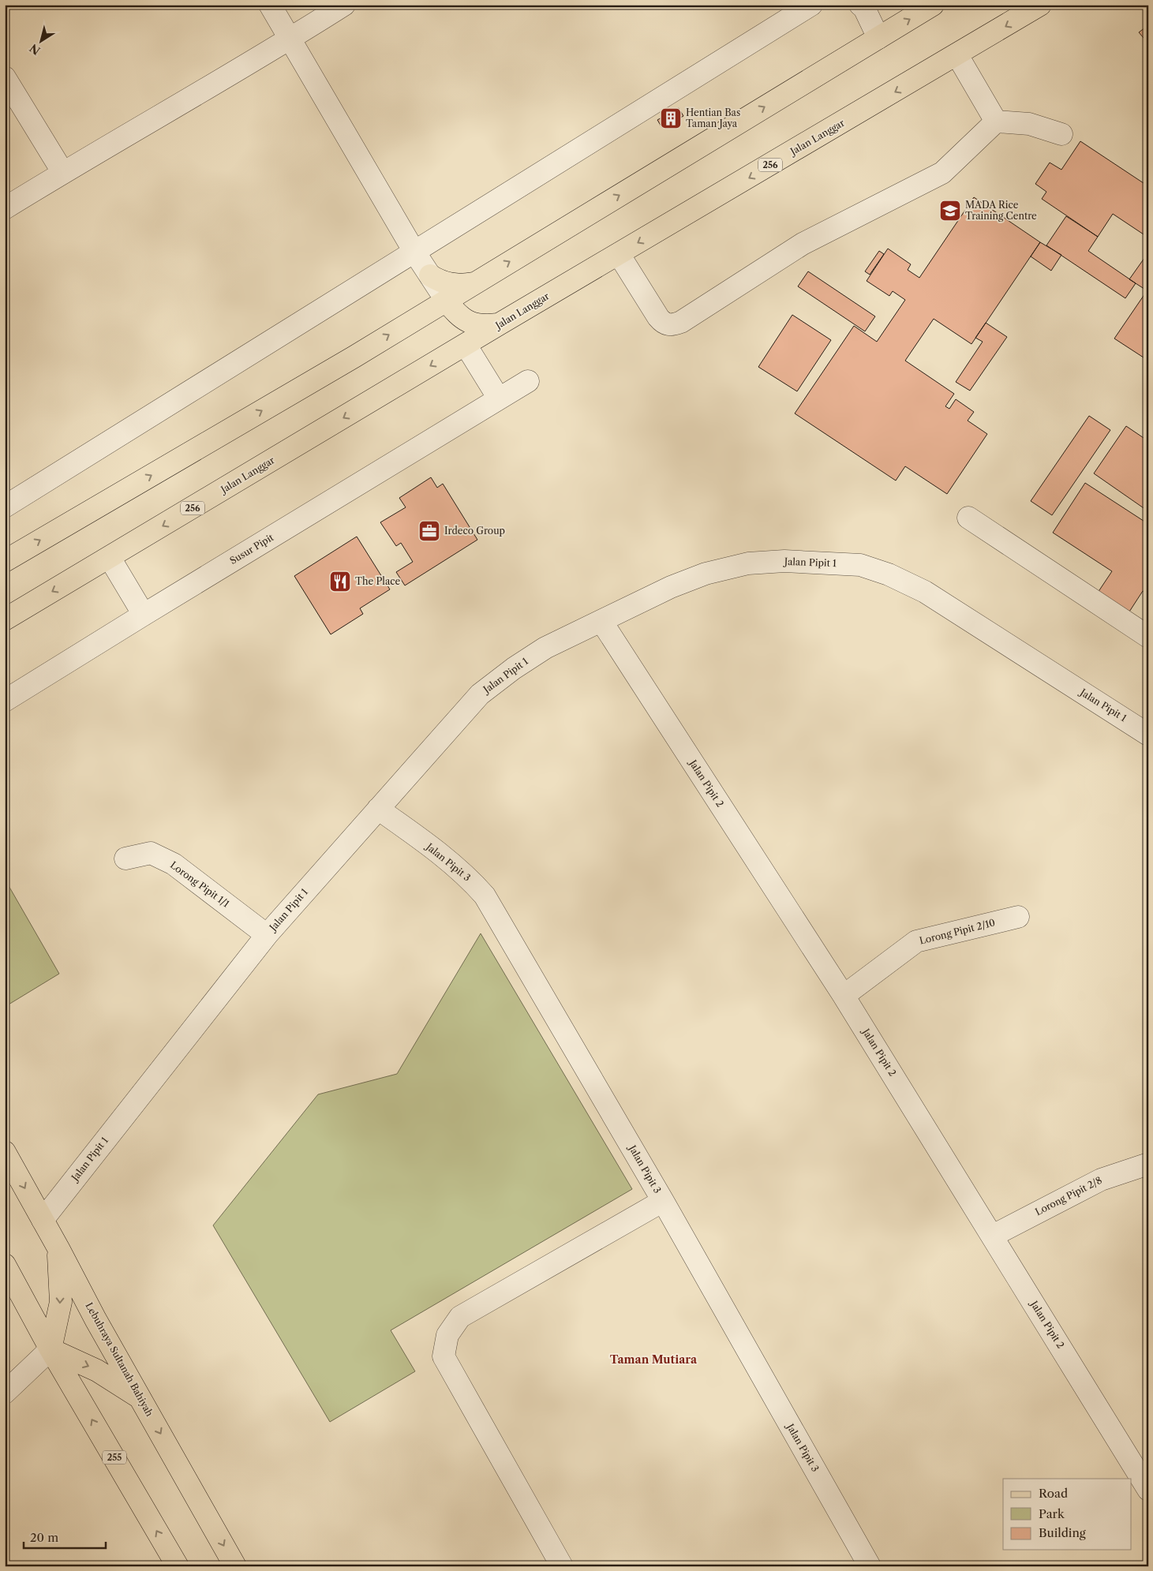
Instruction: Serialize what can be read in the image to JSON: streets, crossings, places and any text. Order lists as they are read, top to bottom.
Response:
{
  "streets": {
    "main road": [
      "Jalan Langgar",
      "256",
      "Lebuhraya Sultanah Bahiyah",
      "255"
    ],
    "street": [
      "Susur Pipit",
      "Jalan Pipit 1",
      "Jalan Pipit 2",
      "Jalan Pipit 3",
      "Lorong Pipit 1/1",
      "Lorong Pipit 2/10",
      "Lorong Pipit 2/8"
    ]
  },
  "crossings": [
    ["Jalan Pipit 1", "Jalan Pipit 2"],
    ["Jalan Pipit 1", "Jalan Pipit 3"],
    ["Jalan Pipit 1", "Lorong Pipit 1/1"],
    ["Jalan Pipit 1", "Lebuhraya Sultanah Bahiyah"],
    ["Jalan Pipit 2", "Lorong Pipit 2/10"],
    ["Jalan Pipit 2", "Lorong Pipit 2/8"]
  ],
  "districts": ["Taman Mutiara"],
  "places": {
    "building": ["Hentian Bas Taman Jaya"],
    "school or university": ["MADA Rice Training Centre"],
    "office": ["Irdeco Group"],
    "restaurant": ["The Place"]
  },
  "legend": ["Road", "Park", "Building"],
  "scale_bar": "20 m",
  "north": "bottom left"
}
